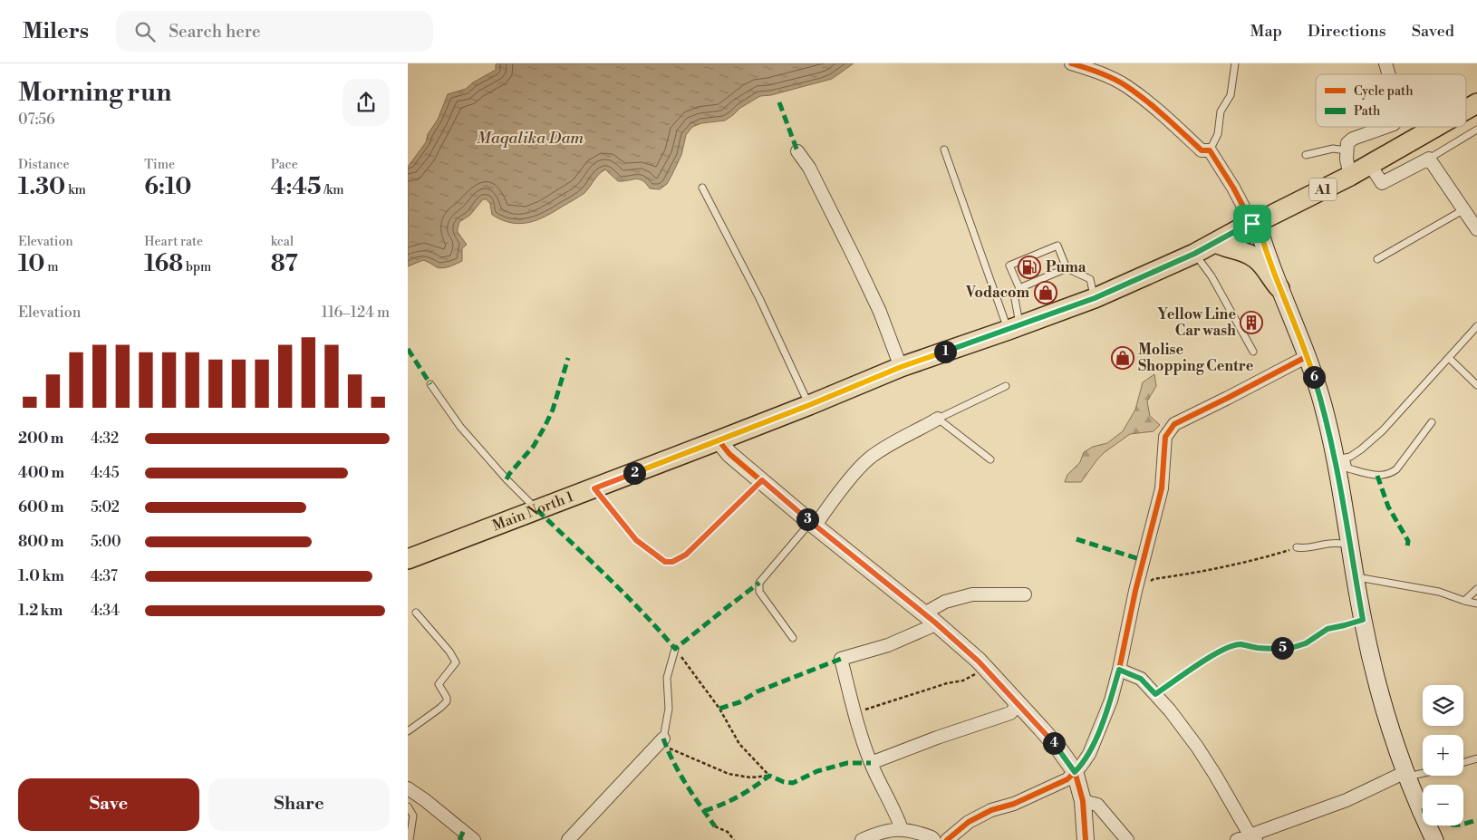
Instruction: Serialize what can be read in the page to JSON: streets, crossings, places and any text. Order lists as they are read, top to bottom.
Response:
{
  "streets": {
    "main road": ["A1", "Main North 1"]
  },
  "water": ["Maqalika Dam"],
  "places": {
    "fuel station": ["Puma"],
    "shop": ["Vodacom", "Molise Shopping Centre"],
    "building": ["Yellow Line Car wash"]
  },
  "legend": ["Cycle path", "Path"],
  "page": {
    "header": "Milers",
    "search": "Search here",
    "nav": ["Map", "Directions", "Saved"],
    "heading": ["Morning run", "07:56"],
    "stats": [
      ["Distance", "1.30 km"],
      ["Time", "6:10"],
      ["Pace", "4:45 /km"],
      ["Elevation", "10 m"],
      ["Heart rate", "168 bpm"],
      ["kcal", "87"]
    ],
    "chart": ["Elevation", "116–124 m"],
    "pins": [
      "1",
      "6",
      "2",
      "3",
      "5",
      "4"
    ],
    "list": [
      {
        "name": "200 m",
        "note": "4:32"
      },
      {
        "name": "400 m",
        "note": "4:45"
      },
      {
        "name": "600 m",
        "note": "5:02"
      },
      {
        "name": "800 m",
        "note": "5:00"
      },
      {
        "name": "1.0 km",
        "note": "4:37"
      },
      {
        "name": "1.2 km",
        "note": "4:34"
      }
    ],
    "map_buttons": ["+", "−"],
    "buttons": ["Save", "Share"]
  }
}
